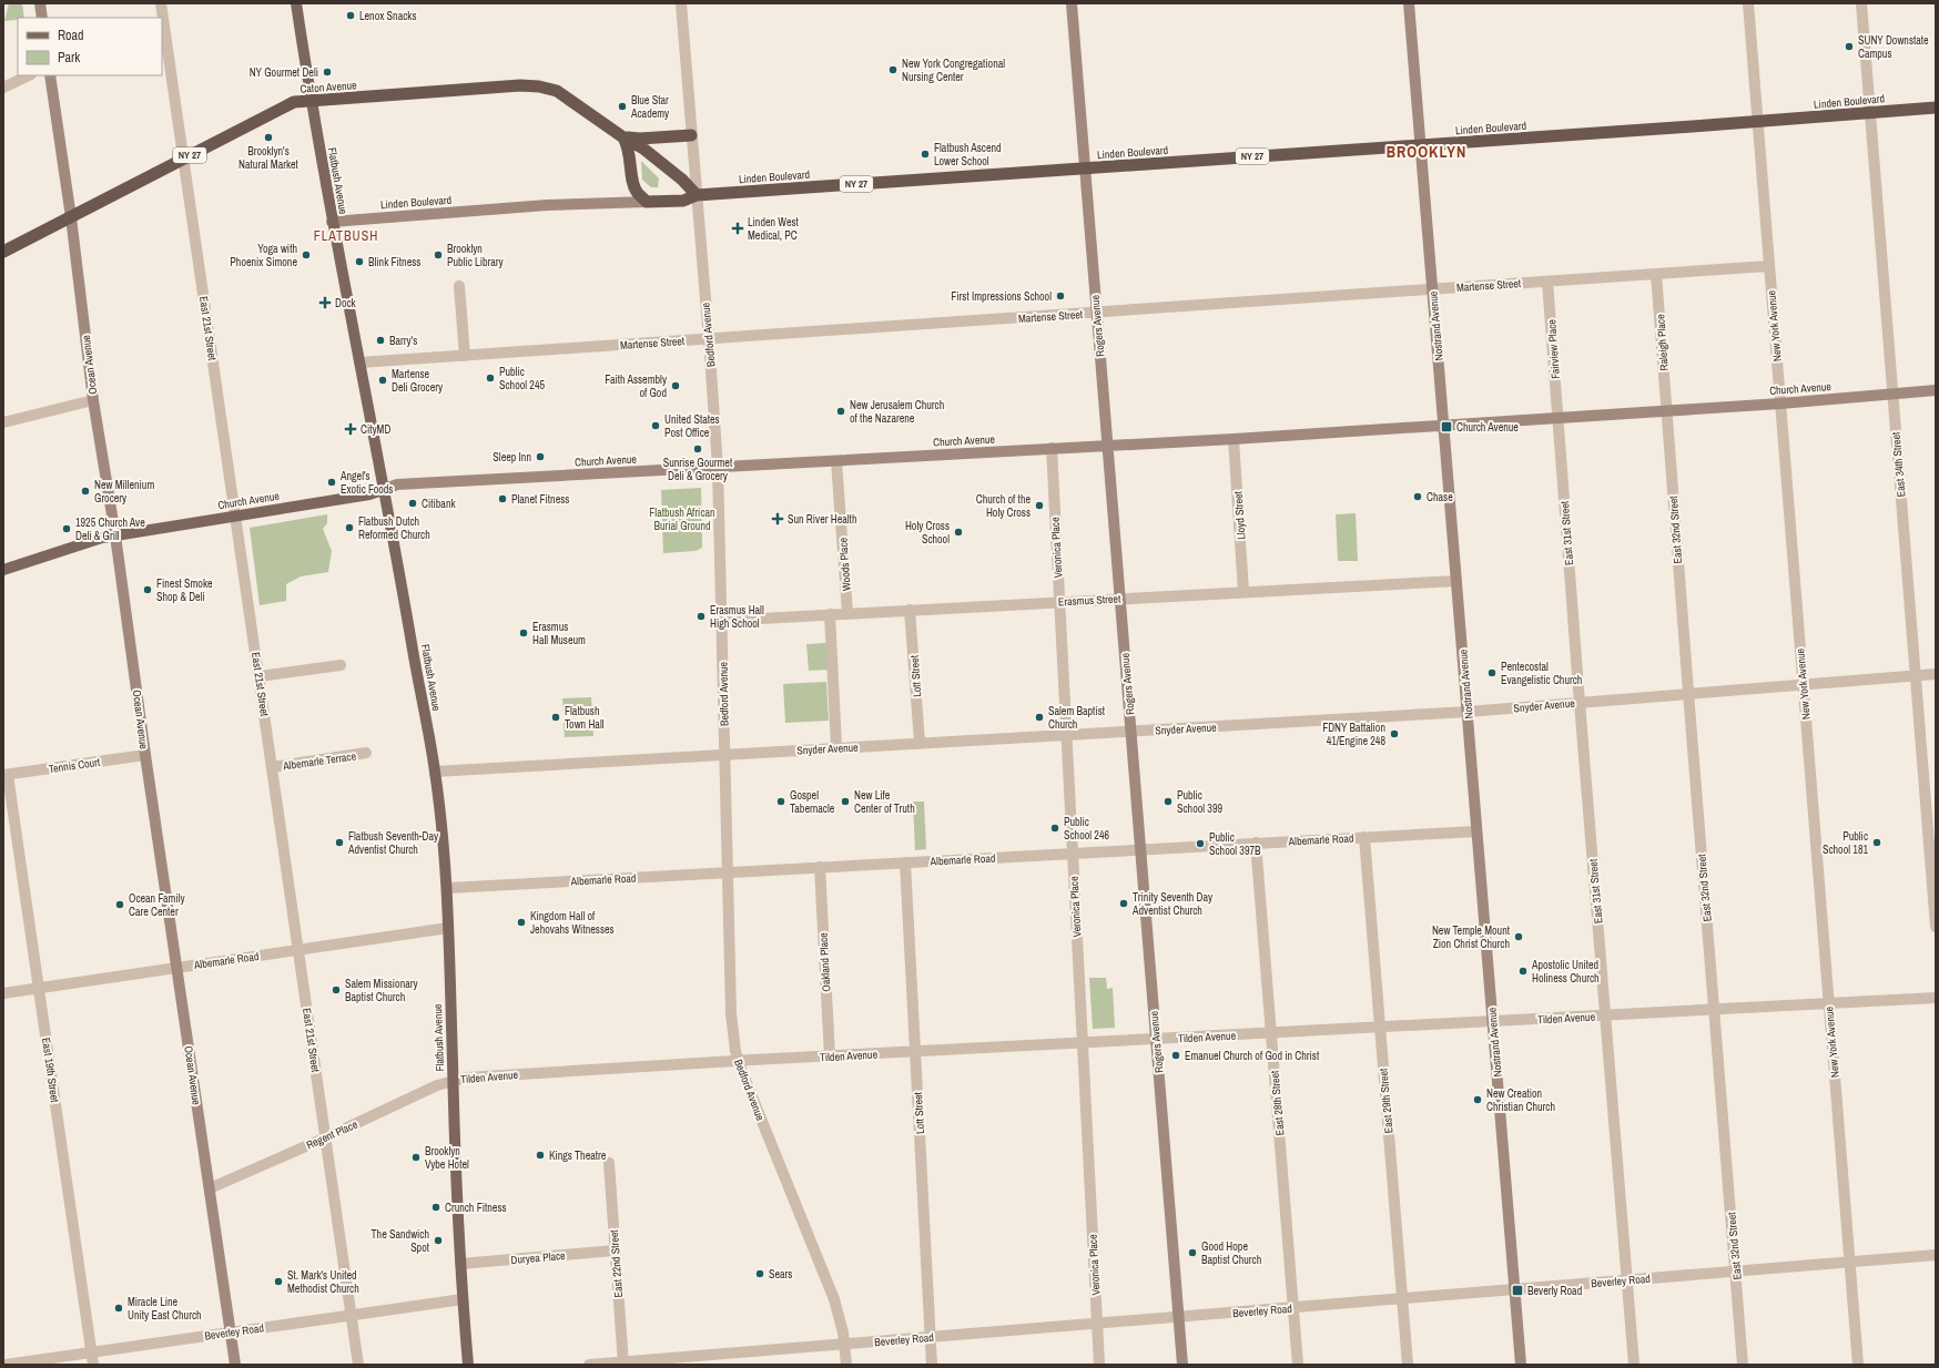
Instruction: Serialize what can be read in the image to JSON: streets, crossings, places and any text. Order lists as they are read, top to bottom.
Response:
{
  "streets": {
    "highway": ["Caton Avenue", "Linden Boulevard", "NY 27"],
    "main road": [
      "Flatbush Avenue",
      "Rogers Avenue",
      "Nostrand Avenue",
      "Ocean Avenue",
      "Church Avenue"
    ],
    "street": [
      "Martense Street",
      "New York Avenue",
      "East 21st Street",
      "Bedford Avenue",
      "Raleigh Place",
      "Fairview Place",
      "East 34th Street",
      "Lloyd Street",
      "East 32nd Street",
      "East 31st Street",
      "Veronica Place",
      "Woods Place",
      "Erasmus Street",
      "Lott Street",
      "Snyder Avenue",
      "Albemarle Terrace",
      "Tennis Court",
      "Albemarle Road",
      "Oakland Place",
      "Tilden Avenue",
      "East 19th Street",
      "East 29th Street",
      "East 28th Street",
      "Regent Place",
      "Duryea Place",
      "East 22nd Street",
      "Beverley Road"
    ]
  },
  "crossings": [
    ["Caton Avenue", "Linden Boulevard"],
    ["Caton Avenue", "Flatbush Avenue"],
    ["Caton Avenue", "East 21st Street"],
    ["Caton Avenue", "Bedford Avenue"],
    ["Caton Avenue", "Ocean Avenue"],
    ["Linden Boulevard", "Flatbush Avenue"],
    ["Linden Boulevard", "Rogers Avenue"],
    ["Linden Boulevard", "Nostrand Avenue"],
    ["Linden Boulevard", "New York Avenue"],
    ["Linden Boulevard", "Bedford Avenue"],
    ["Linden Boulevard", "East 34th Street"],
    ["Flatbush Avenue", "Martense Street"],
    ["Flatbush Avenue", "Church Avenue"],
    ["Flatbush Avenue", "Snyder Avenue"],
    ["Flatbush Avenue", "Albemarle Road"],
    ["Flatbush Avenue", "Tilden Avenue"],
    ["Flatbush Avenue", "Regent Place"],
    ["Flatbush Avenue", "Duryea Place"],
    ["Flatbush Avenue", "Beverley Road"],
    ["Martense Street", "Rogers Avenue"],
    ["Martense Street", "Nostrand Avenue"],
    ["Martense Street", "New York Avenue"],
    ["Martense Street", "Bedford Avenue"],
    ["Martense Street", "Raleigh Place"],
    ["Martense Street", "Fairview Place"],
    ["Rogers Avenue", "Church Avenue"],
    ["Rogers Avenue", "Erasmus Street"],
    ["Rogers Avenue", "Snyder Avenue"],
    ["Rogers Avenue", "Albemarle Road"],
    ["Rogers Avenue", "Tilden Avenue"],
    ["Rogers Avenue", "Beverley Road"],
    ["Nostrand Avenue", "Church Avenue"],
    ["Nostrand Avenue", "Erasmus Street"],
    ["Nostrand Avenue", "Snyder Avenue"],
    ["Nostrand Avenue", "Albemarle Road"],
    ["Nostrand Avenue", "Tilden Avenue"],
    ["Nostrand Avenue", "Beverley Road"],
    ["New York Avenue", "Church Avenue"],
    ["New York Avenue", "Snyder Avenue"],
    ["New York Avenue", "Tilden Avenue"],
    ["New York Avenue", "Beverley Road"],
    ["East 21st Street", "Church Avenue"],
    ["East 21st Street", "Albemarle Terrace"],
    ["East 21st Street", "Albemarle Road"],
    ["East 21st Street", "Regent Place"],
    ["East 21st Street", "Beverley Road"],
    ["Bedford Avenue", "Church Avenue"],
    ["Bedford Avenue", "Erasmus Street"],
    ["Bedford Avenue", "Snyder Avenue"],
    ["Bedford Avenue", "Albemarle Road"],
    ["Bedford Avenue", "Tilden Avenue"],
    ["Bedford Avenue", "Beverley Road"],
    ["Raleigh Place", "Church Avenue"],
    ["Raleigh Place", "East 32nd Street"],
    ["Fairview Place", "Church Avenue"],
    ["Fairview Place", "East 31st Street"],
    ["Ocean Avenue", "Church Avenue"],
    ["Ocean Avenue", "Tennis Court"],
    ["Ocean Avenue", "Albemarle Road"],
    ["Ocean Avenue", "Regent Place"],
    ["Ocean Avenue", "Beverley Road"],
    ["Church Avenue", "East 34th Street"],
    ["Church Avenue", "Lloyd Street"],
    ["Church Avenue", "East 32nd Street"],
    ["Church Avenue", "East 31st Street"],
    ["Church Avenue", "Veronica Place"],
    ["Church Avenue", "Woods Place"],
    ["East 34th Street", "Snyder Avenue"],
    ["Lloyd Street", "Erasmus Street"],
    ["East 32nd Street", "Snyder Avenue"],
    ["East 32nd Street", "Tilden Avenue"],
    ["East 32nd Street", "Beverley Road"],
    ["East 31st Street", "Snyder Avenue"],
    ["East 31st Street", "Tilden Avenue"],
    ["East 31st Street", "Beverley Road"],
    ["Veronica Place", "Erasmus Street"],
    ["Veronica Place", "Snyder Avenue"],
    ["Veronica Place", "Albemarle Road"],
    ["Veronica Place", "Tilden Avenue"],
    ["Veronica Place", "Beverley Road"],
    ["Woods Place", "Erasmus Street"],
    ["Erasmus Street", "Lott Street"],
    ["Lott Street", "Snyder Avenue"],
    ["Lott Street", "Albemarle Road"],
    ["Lott Street", "Tilden Avenue"],
    ["Lott Street", "Beverley Road"],
    ["Tennis Court", "East 19th Street"],
    ["Albemarle Road", "Oakland Place"],
    ["Albemarle Road", "East 19th Street"],
    ["Albemarle Road", "East 29th Street"],
    ["Albemarle Road", "East 28th Street"],
    ["Oakland Place", "Tilden Avenue"],
    ["Tilden Avenue", "East 29th Street"],
    ["Tilden Avenue", "East 28th Street"],
    ["Tilden Avenue", "Regent Place"],
    ["East 19th Street", "Beverley Road"],
    ["East 29th Street", "Beverley Road"],
    ["East 28th Street", "Beverley Road"],
    ["Duryea Place", "East 22nd Street"],
    ["East 22nd Street", "Beverley Road"]
  ],
  "districts": ["BROOKLYN", "FLATBUSH"],
  "parks": ["Flatbush African Burial Ground"],
  "places": {
    "other": [
      "Lenox Snacks",
      "SUNY Downstate Campus",
      "New York Congregational Nursing Center",
      "NY Gourmet Deli",
      "Blue Star Academy",
      "Brooklyn's Natural Market",
      "Flatbush Ascend Lower School",
      "Yoga with Phoenix Simone",
      "Brooklyn Public Library",
      "Blink Fitness",
      "First Impressions School",
      "Barry's",
      "Public School 245",
      "Martense Deli Grocery",
      "Faith Assembly of God",
      "New Jerusalem Church of the Nazarene",
      "United States Post Office",
      "Sunrise Gourmet Deli & Grocery",
      "Sleep Inn",
      "Angel's Exotic Foods",
      "New Millenium Grocery",
      "Chase",
      "Planet Fitness",
      "Citibank",
      "Church of the Holy Cross",
      "Flatbush Dutch Reformed Church",
      "1925 Church Ave Deli & Grill",
      "Holy Cross School",
      "Finest Smoke Shop & Deli",
      "Erasmus Hall High School",
      "Erasmus Hall Museum",
      "Pentecostal Evangelistic Church",
      "Flatbush Town Hall",
      "Salem Baptist Church",
      "FDNY Battalion 41/Engine 248",
      "Gospel Tabernacle",
      "New Life Center of Truth",
      "Public School 399",
      "Public School 246",
      "Flatbush Seventh-Day Adventist Church",
      "Public School 181",
      "Public School 397B",
      "Trinity Seventh Day Adventist Church",
      "Ocean Family Care Center",
      "Kingdom Hall of Jehovahs Witnesses",
      "New Temple Mount Zion Christ Church",
      "Apostolic United Holiness Church",
      "Salem Missionary Baptist Church",
      "Emanuel Church of God in Christ",
      "New Creation Christian Church",
      "Kings Theatre",
      "Brooklyn Vybe Hotel",
      "Crunch Fitness",
      "The Sandwich Spot",
      "Good Hope Baptist Church",
      "Sears",
      "St. Mark's United Methodist Church",
      "Miracle Line Unity East Church"
    ],
    "health": [
      "Linden West Medical, PC",
      "Dock",
      "CityMD",
      "Sun River Health"
    ],
    "transit": ["Church Avenue", "Beverly Road"]
  },
  "legend": ["Road", "Park"]
}
